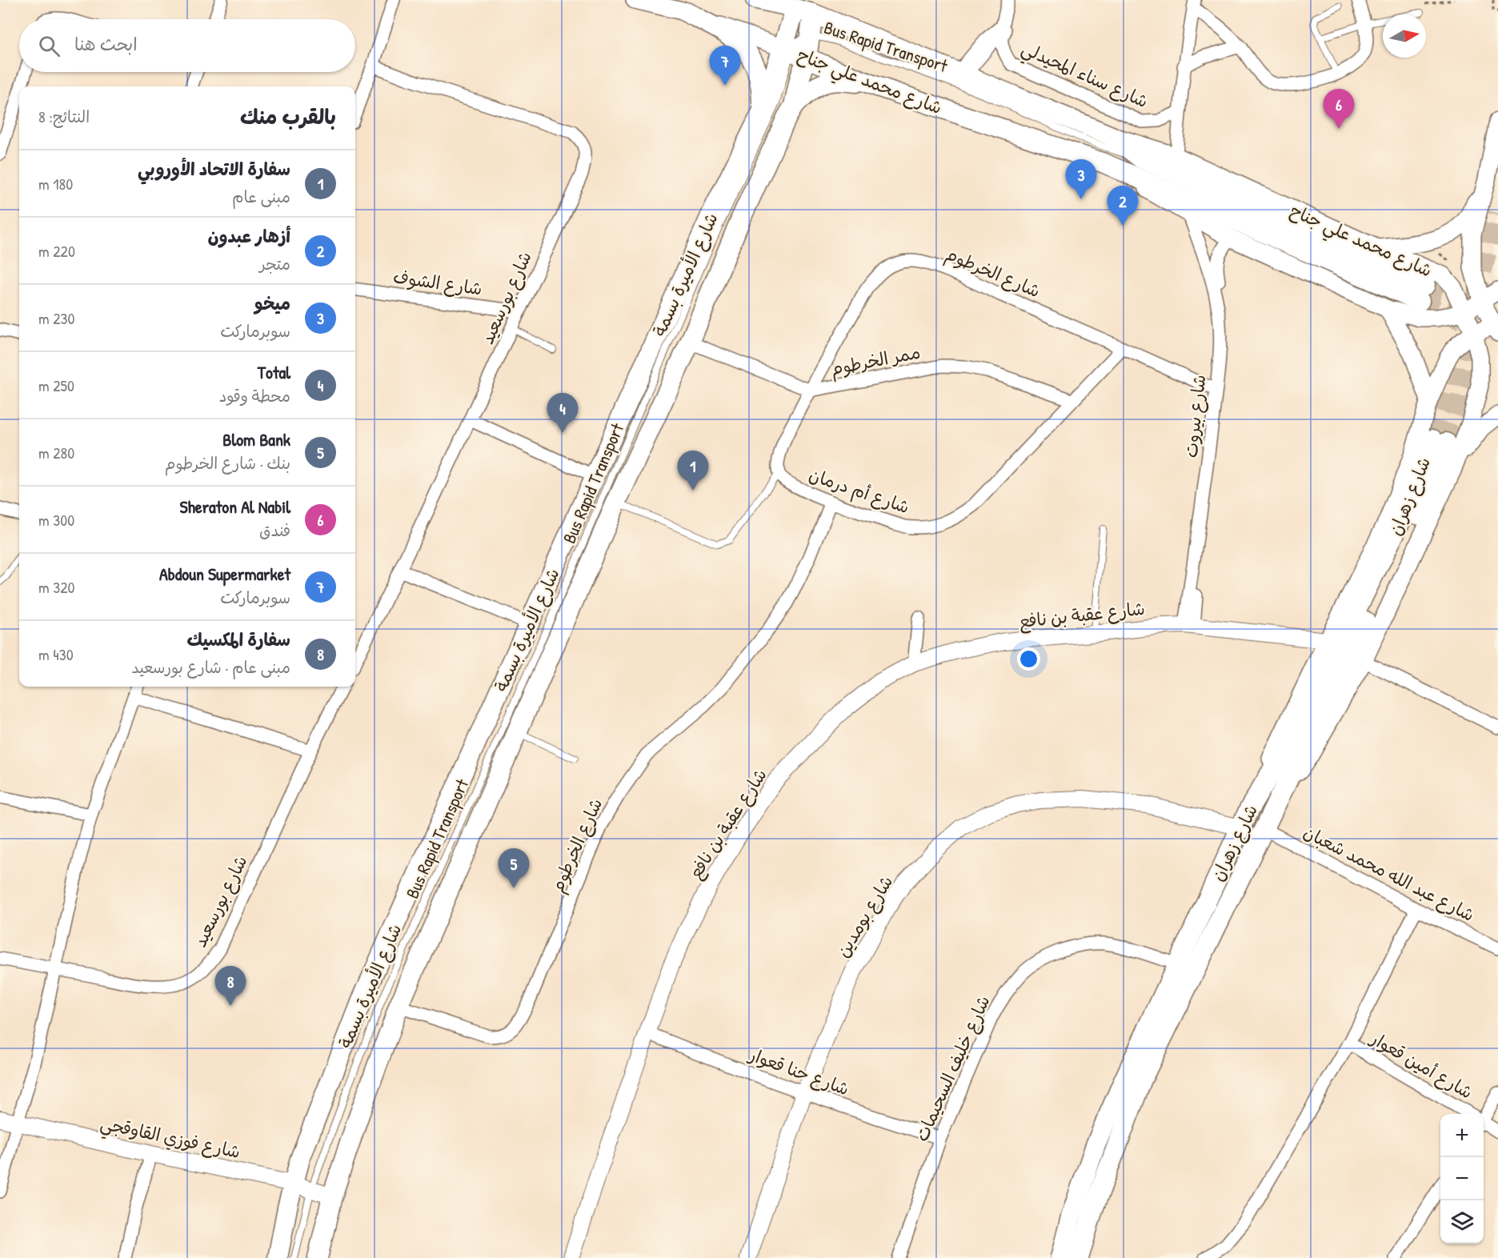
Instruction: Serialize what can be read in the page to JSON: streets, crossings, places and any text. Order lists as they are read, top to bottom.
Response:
{
  "streets": {
    "main road": ["شارع محمد علي جناح", "شارع الأميرة بسمة", "شارع زهران"],
    "street": [
      "شارع سناء المحيدلي",
      "شارع الخرطوم",
      "شارع الشوف",
      "شارع بورسعيد",
      "ممر الخرطوم",
      "شارع بيروت",
      "شارع أم درمان",
      "شارع عقبة بن نافع",
      "شارع عبد الله محمد شعبان",
      "شارع بومدين",
      "شارع أمين قعوار",
      "شارع خليف السحيمات",
      "شارع حنا قعوار",
      "شارع فوزي القاوقجي"
    ],
    "lane": ["Bus Rapid Transport"]
  },
  "crossings": [
    ["Bus Rapid Transport", "شارع محمد علي جناح"],
    ["Bus Rapid Transport", "شارع الأميرة بسمة"],
    ["Bus Rapid Transport", "شارع فوزي القاوقجي"],
    ["شارع محمد علي جناح", "شارع الأميرة بسمة"],
    ["شارع محمد علي جناح", "شارع بيروت"],
    ["شارع الخرطوم", "شارع الأميرة بسمة"],
    ["شارع الخرطوم", "ممر الخرطوم"],
    ["شارع الخرطوم", "شارع بيروت"],
    ["شارع الخرطوم", "شارع أم درمان"],
    ["شارع الأميرة بسمة", "ممر الخرطوم"],
    ["شارع الأميرة بسمة", "شارع فوزي القاوقجي"],
    ["شارع الشوف", "شارع بورسعيد"],
    ["ممر الخرطوم", "شارع أم درمان"],
    ["شارع بيروت", "شارع عقبة بن نافع"],
    ["شارع زهران", "شارع عبد الله محمد شعبان"],
    ["شارع زهران", "شارع بومدين"],
    ["شارع زهران", "شارع خليف السحيمات"],
    ["شارع عقبة بن نافع", "شارع حنا قعوار"],
    ["شارع بومدين", "شارع حنا قعوار"],
    ["شارع خليف السحيمات", "شارع حنا قعوار"]
  ],
  "north": "right",
  "page": {
    "search": "ابحث هنا",
    "pins": [
      "7",
      "6",
      "3",
      "2",
      "4",
      "1",
      "5",
      "8"
    ],
    "heading": ["بالقرب منك", "النتائج: 8"],
    "list": [
      {
        "mark": "1",
        "name": "سفارة الاتحاد الأوروبي",
        "note": "مبنى عام",
        "value": "180 m"
      },
      {
        "mark": "2",
        "name": "أزهار عبدون",
        "note": "متجر",
        "value": "220 m"
      },
      {
        "mark": "3",
        "name": "ميخو",
        "note": "سوبرماركت",
        "value": "230 m"
      },
      {
        "mark": "4",
        "name": "Total",
        "note": "محطة وقود",
        "value": "250 m"
      },
      {
        "mark": "5",
        "name": "Blom Bank",
        "note": "بنك · شارع الخرطوم",
        "value": "280 m"
      },
      {
        "mark": "6",
        "name": "Sheraton Al Nabil",
        "note": "فندق",
        "value": "300 m"
      },
      {
        "mark": "7",
        "name": "Abdoun Supermarket",
        "note": "سوبرماركت",
        "value": "320 m"
      },
      {
        "mark": "8",
        "name": "سفارة المكسيك",
        "note": "مبنى عام · شارع بورسعيد",
        "value": "430 m"
      }
    ],
    "map_buttons": ["+", "−"]
  }
}
